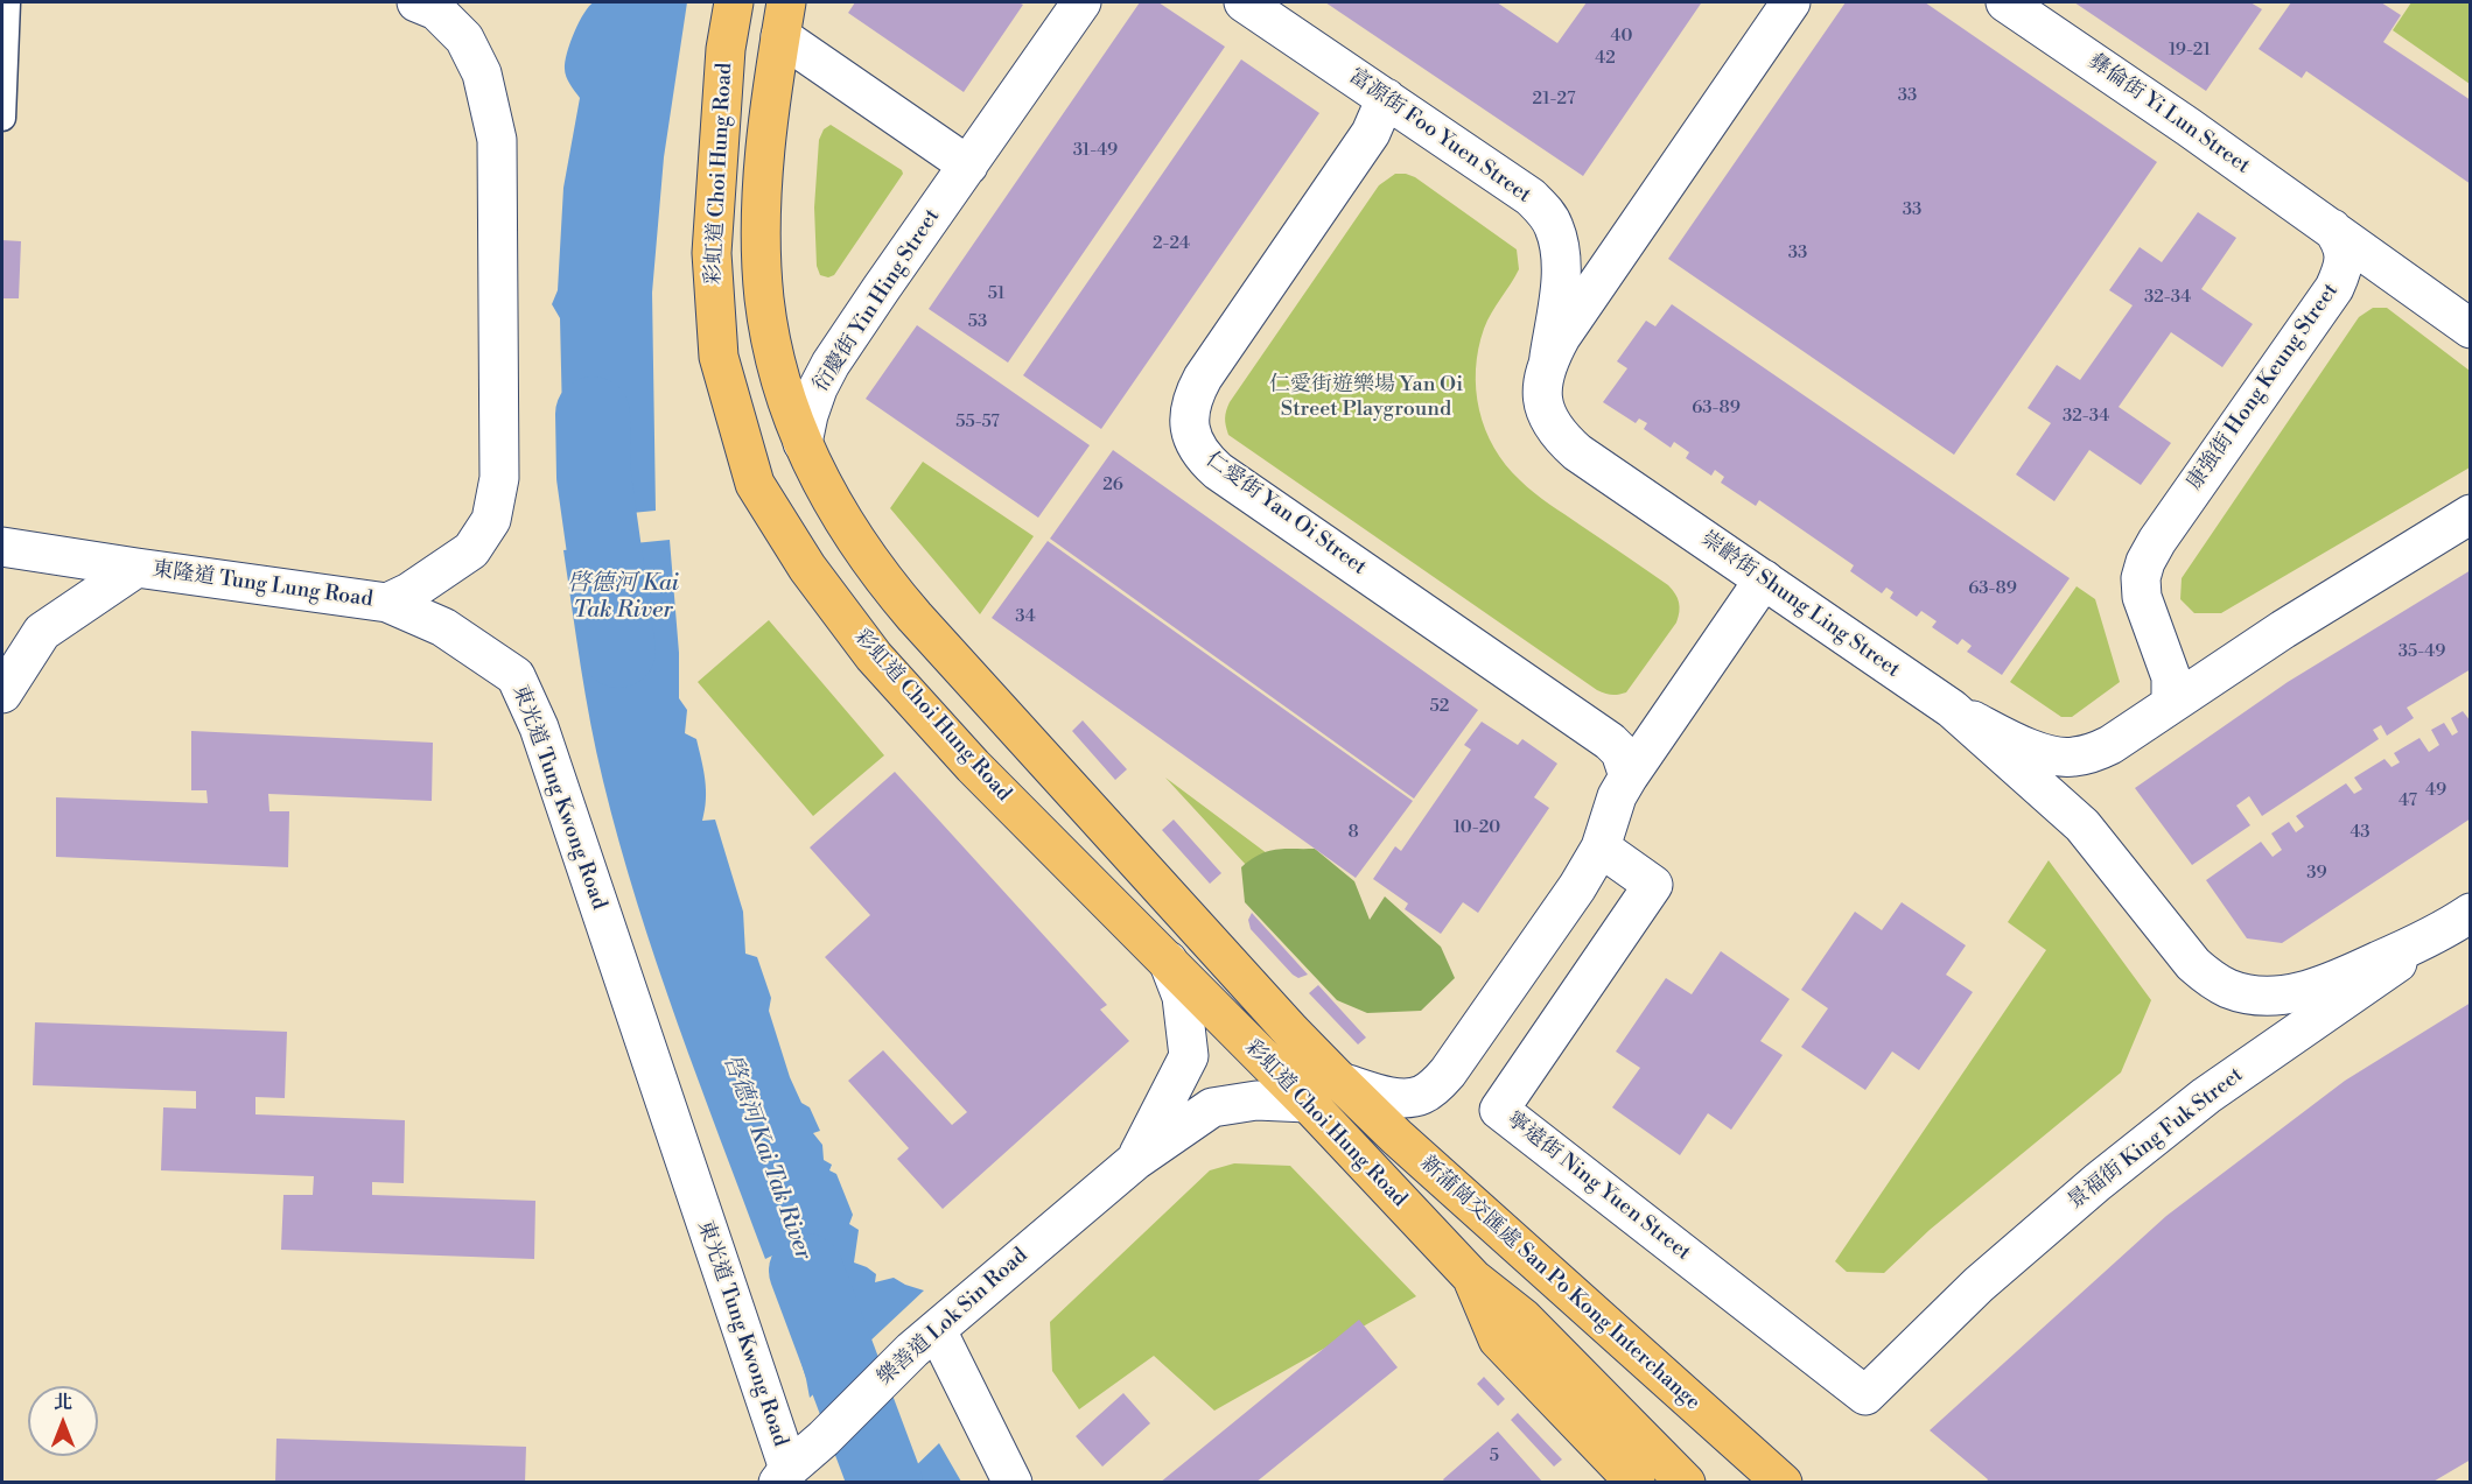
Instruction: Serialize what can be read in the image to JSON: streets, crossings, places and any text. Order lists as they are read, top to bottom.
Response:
{
  "streets": {
    "main road": ["彩虹道 Choi Hung Road", "新蒲崗交匯處 San Po Kong Interchange"],
    "street": [
      "彝倫街 Yi Lun Street",
      "富源街 Foo Yuen Street",
      "衍慶街 Yin Hing Street",
      "康強街 Hong Keung Street",
      "仁愛街 Yan Oi Street",
      "東隆道 Tung Lung Road",
      "崇齡街 Shung Ling Street",
      "東光道 Tung Kwong Road",
      "景福街 King Fuk Street",
      "寧遠街 Ning Yuen Street",
      "樂善道 Lok Sin Road"
    ]
  },
  "crossings": [
    ["彝倫街 Yi Lun Street", "康強街 Hong Keung Street"],
    ["富源街 Foo Yuen Street", "仁愛街 Yan Oi Street"],
    ["富源街 Foo Yuen Street", "崇齡街 Shung Ling Street"],
    ["彩虹道 Choi Hung Road", "衍慶街 Yin Hing Street"],
    ["彩虹道 Choi Hung Road", "新蒲崗交匯處 San Po Kong Interchange"],
    ["彩虹道 Choi Hung Road", "樂善道 Lok Sin Road"],
    ["東隆道 Tung Lung Road", "東光道 Tung Kwong Road"],
    ["崇齡街 Shung Ling Street", "景福街 King Fuk Street"],
    ["東光道 Tung Kwong Road", "樂善道 Lok Sin Road"],
    ["景福街 King Fuk Street", "寧遠街 Ning Yuen Street"]
  ],
  "water": ["啓德河 Kai Tak River"],
  "parks": ["仁愛街遊樂場 Yan Oi Street Playground"],
  "house_numbers": [
    "40",
    "19-21",
    "42",
    "33",
    "21-27",
    "31-49",
    "33",
    "2-24",
    "33",
    "51",
    "32-34",
    "53",
    "63-89",
    "32-34",
    "55-57",
    "26",
    "63-89",
    "34",
    "35-49",
    "52",
    "49",
    "47",
    "10-20",
    "8",
    "43",
    "39",
    "5"
  ],
  "north": "top"
}
